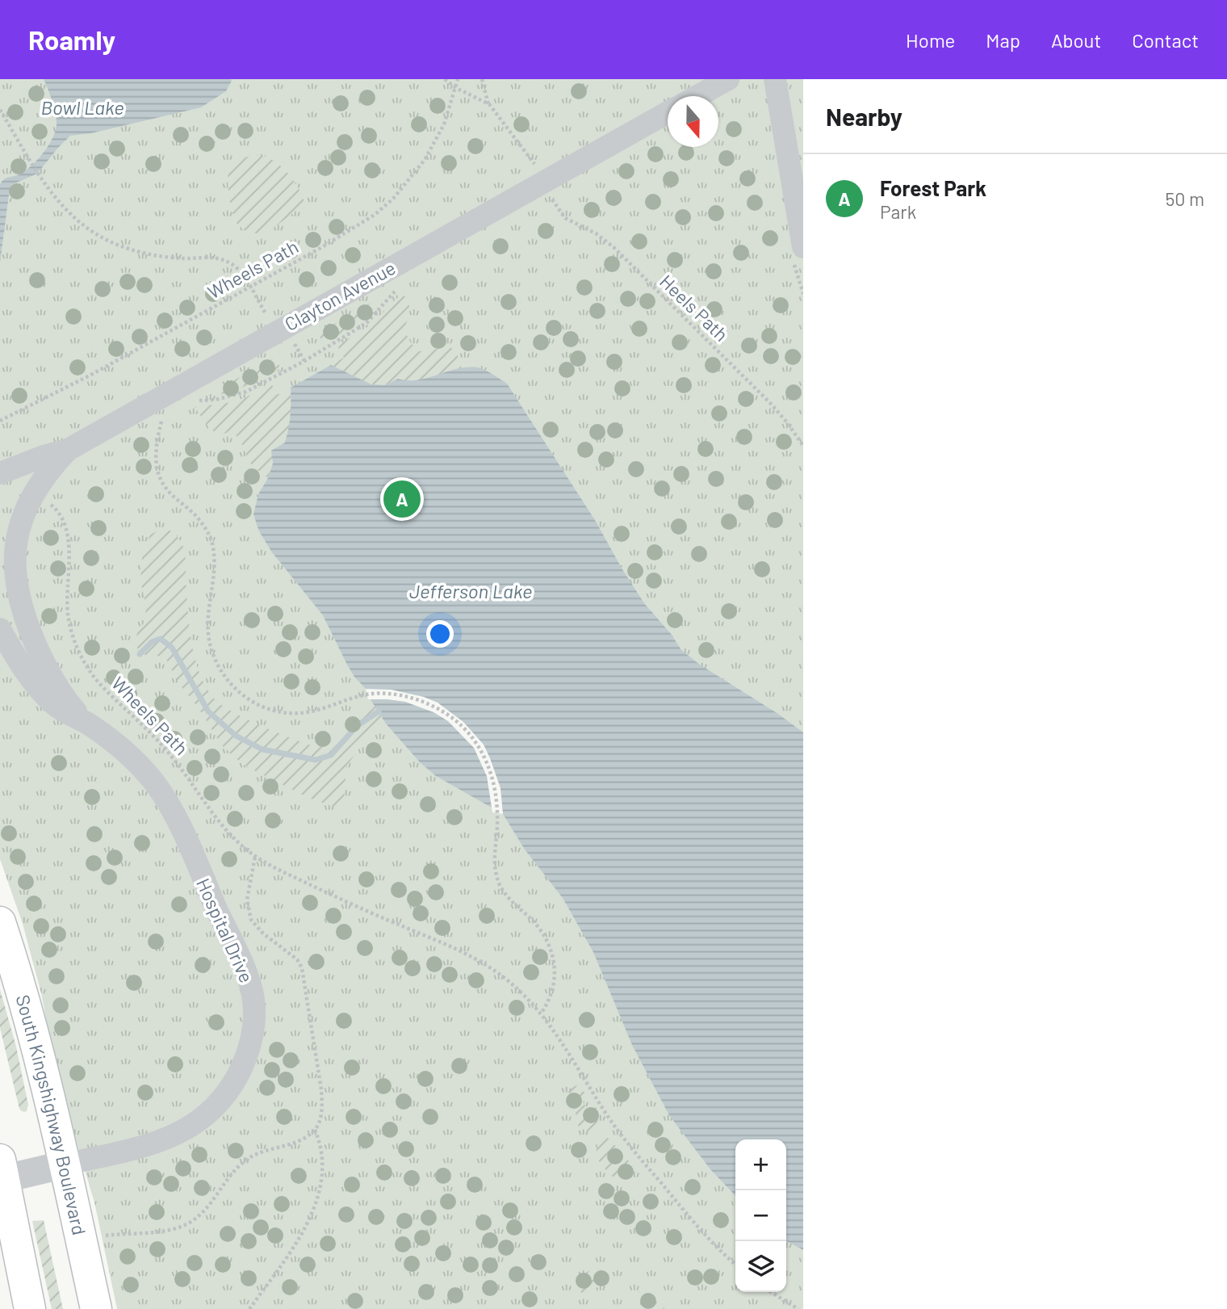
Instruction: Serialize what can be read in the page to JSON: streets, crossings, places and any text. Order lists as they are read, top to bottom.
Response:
{
  "streets": {
    "main road": ["South Kingshighway Boulevard"],
    "street": ["Clayton Avenue", "Hospital Drive"],
    "path": ["Wheels Path", "Heels Path"]
  },
  "crossings": [
    ["Clayton Avenue", "Hospital Drive"],
    ["Hospital Drive", "South Kingshighway Boulevard"]
  ],
  "water": ["Bowl Lake", "Jefferson Lake"],
  "north": "bottom",
  "page": {
    "header": "Roamly",
    "nav": [
      "Home",
      "Map",
      "About",
      "Contact"
    ],
    "heading": "Nearby",
    "list": [
      {
        "mark": "A",
        "name": "Forest Park",
        "note": "Park",
        "value": "50 m"
      }
    ],
    "pins": "A",
    "map_buttons": ["+", "−"]
  }
}
